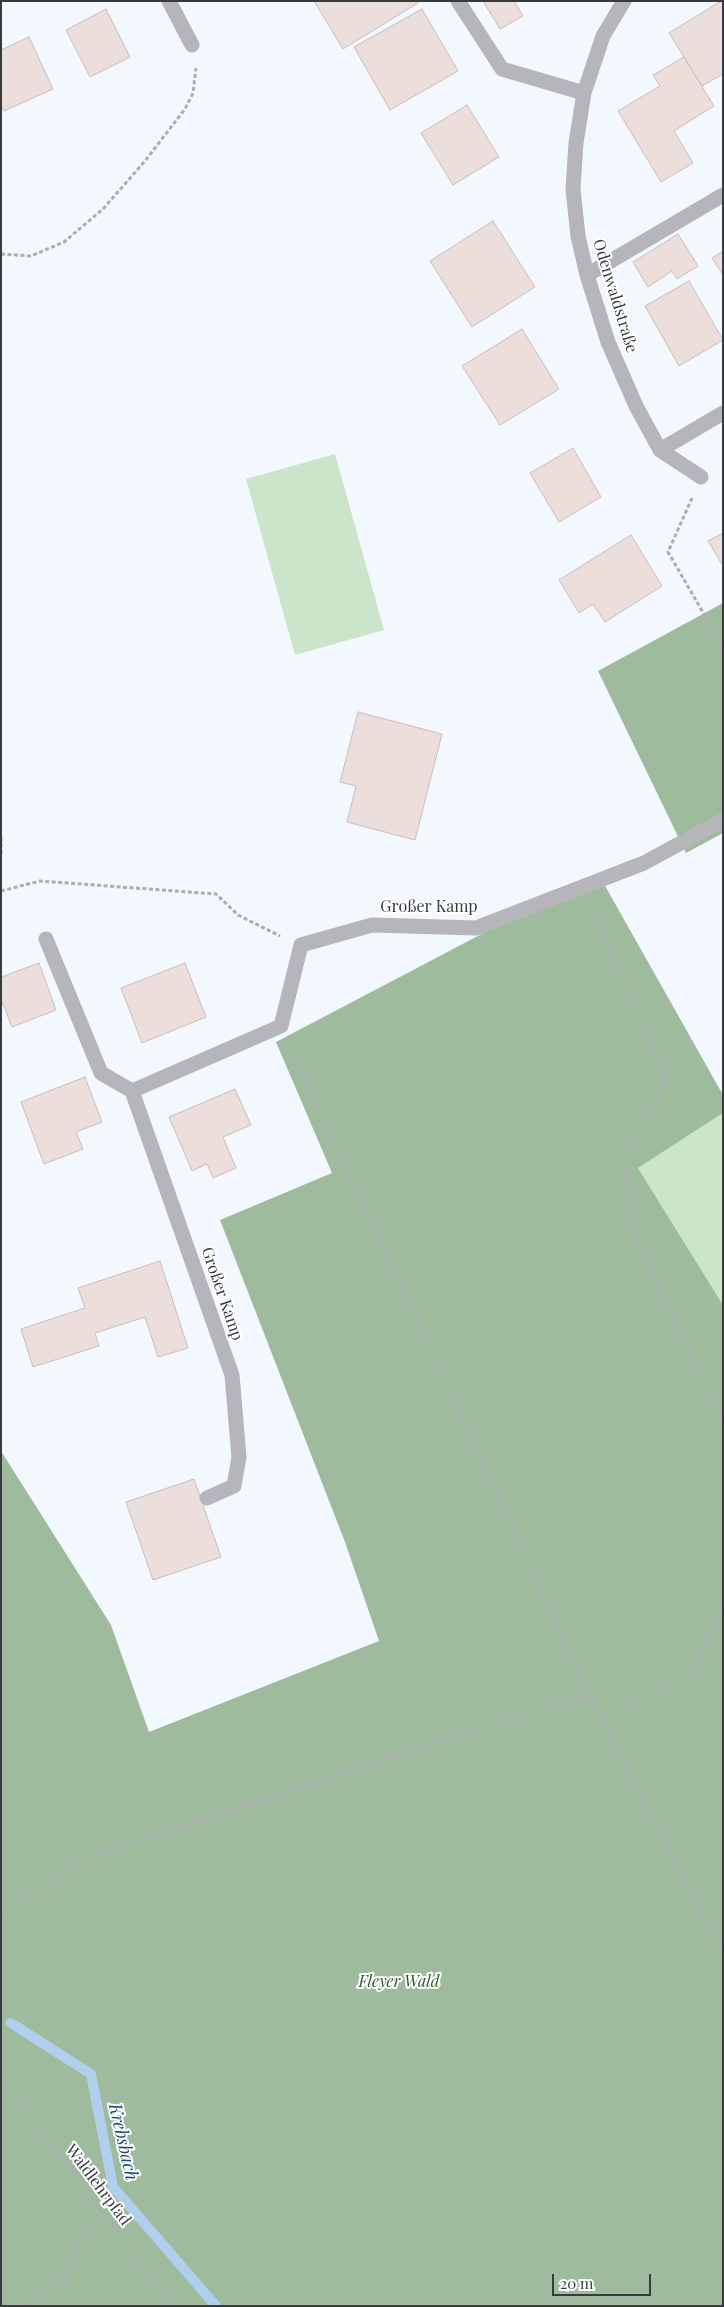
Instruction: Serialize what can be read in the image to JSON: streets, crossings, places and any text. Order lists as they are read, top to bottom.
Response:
{
  "streets": {
    "street": ["Odenwaldstraße", "Großer Kamp"],
    "path": ["Waldlehrpfad"]
  },
  "water": ["Krebsbach"],
  "parks": ["Fleyer Wald"],
  "scale_bar": "20 m"
}
